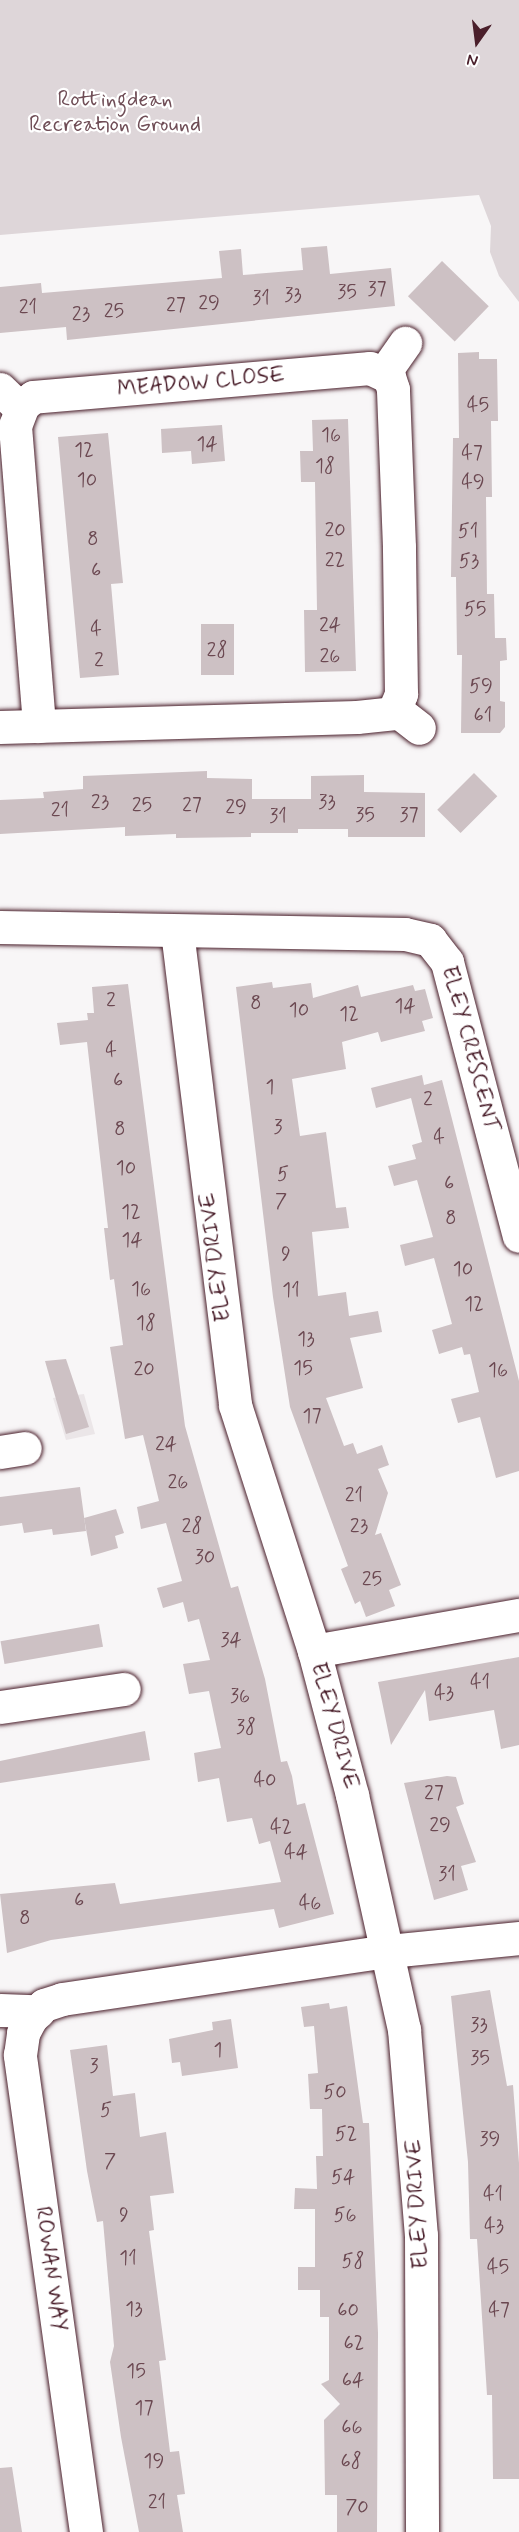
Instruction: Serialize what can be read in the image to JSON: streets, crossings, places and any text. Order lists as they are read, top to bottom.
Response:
{
  "streets": {
    "street": [
      "MEADOW CLOSE",
      "ELEY CRESCENT",
      "ELEY DRIVE",
      "ROWAN WAY"
    ]
  },
  "crossings": [
    ["ELEY CRESCENT", "ELEY DRIVE"]
  ],
  "parks": ["Rottingdean Recreation Ground"],
  "house_numbers": [
    "37",
    "35",
    "33",
    "31",
    "29",
    "27",
    "21",
    "25",
    "23",
    "45",
    "16",
    "14",
    "12",
    "47",
    "18",
    "10",
    "49",
    "20",
    "51",
    "8",
    "22",
    "53",
    "6",
    "55",
    "24",
    "4",
    "28",
    "26",
    "2",
    "59",
    "61",
    "23",
    "33",
    "25",
    "27",
    "29",
    "21",
    "35",
    "37",
    "31",
    "2",
    "8",
    "14",
    "10",
    "12",
    "4",
    "6",
    "1",
    "2",
    "3",
    "8",
    "4",
    "10",
    "5",
    "6",
    "7",
    "12",
    "8",
    "14",
    "9",
    "10",
    "16",
    "11",
    "12",
    "18",
    "13",
    "15",
    "20",
    "16",
    "17",
    "24",
    "26",
    "21",
    "28",
    "23",
    "30",
    "25",
    "34",
    "41",
    "43",
    "36",
    "38",
    "40",
    "27",
    "29",
    "42",
    "44",
    "31",
    "6",
    "46",
    "8",
    "33",
    "1",
    "35",
    "3",
    "50",
    "5",
    "52",
    "39",
    "7",
    "54",
    "41",
    "9",
    "56",
    "43",
    "11",
    "58",
    "45",
    "13",
    "60",
    "47",
    "62",
    "15",
    "64",
    "17",
    "66",
    "19",
    "68",
    "21",
    "70"
  ],
  "north": "bottom"
}
